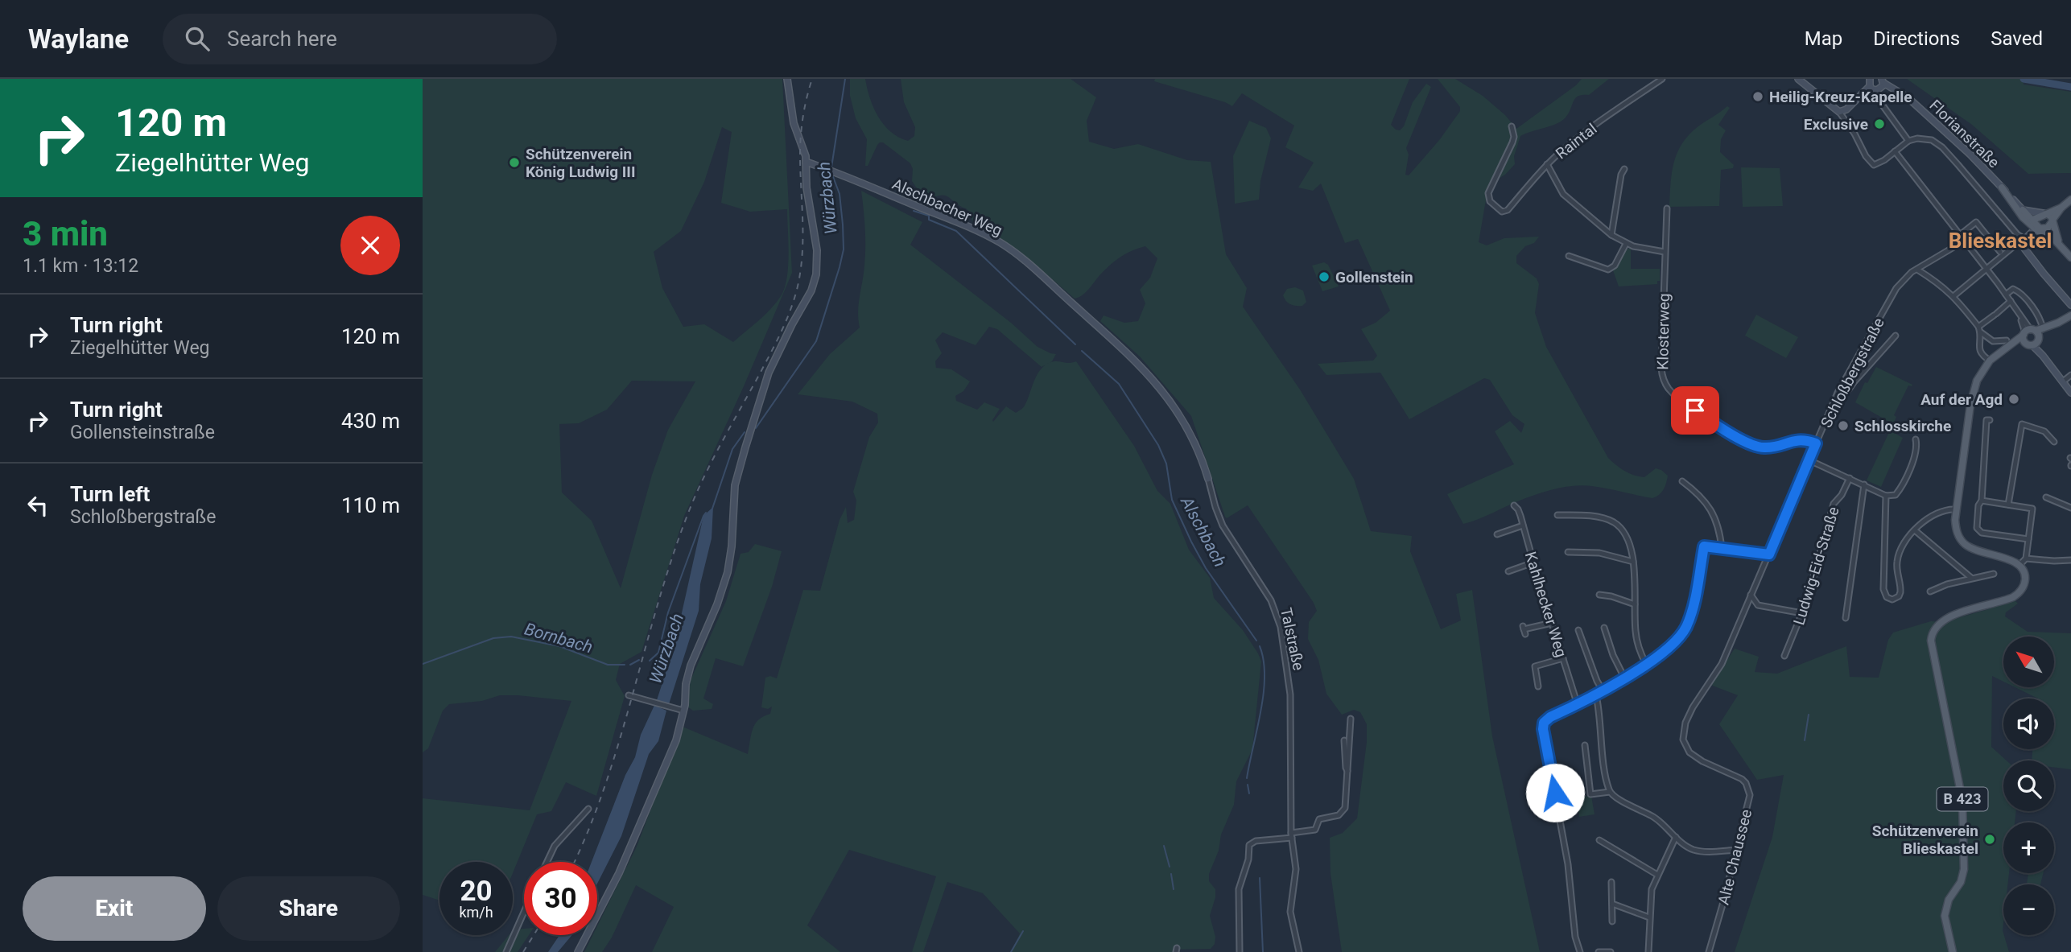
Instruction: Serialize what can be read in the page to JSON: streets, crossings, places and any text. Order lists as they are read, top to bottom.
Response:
{
  "streets": {
    "main road": [
      "Florianstraße",
      "Alschbacher Weg",
      "Talstraße",
      "B 423"
    ],
    "street": [
      "Raintal",
      "Klosterweg",
      "Schloßbergstraße",
      "Ludwig-Eid-Straße",
      "Kahlhecker Weg",
      "Alte Chaussee"
    ]
  },
  "crossings": [
    ["Alschbacher Weg", "Talstraße"],
    ["Klosterweg", "Schloßbergstraße"],
    ["Schloßbergstraße", "Alte Chaussee"]
  ],
  "districts": ["Blieskastel"],
  "water": ["Würzbach", "Alschbach", "Bornbach"],
  "places": [
    "Heilig-Kreuz-Kapelle",
    "Exclusive",
    "Schützenverein König Ludwig III",
    "Gollenstein",
    "Auf der Agd",
    "Schlosskirche",
    "Schützenverein Blieskastel"
  ],
  "north": "top left",
  "page": {
    "header": "Waylane",
    "search": "Search here",
    "nav": ["Map", "Directions", "Saved"],
    "turn": ["120 m", "Ziegelhütter Weg"],
    "heading": ["3 min", "1.1 km · 13:12"],
    "list": [
      {
        "name": "Turn right",
        "note": "Ziegelhütter Weg",
        "value": "120 m"
      },
      {
        "name": "Turn right",
        "note": "Gollensteinstraße",
        "value": "430 m"
      },
      {
        "name": "Turn left",
        "note": "Schloßbergstraße",
        "value": "110 m"
      }
    ],
    "map_buttons": ["+", "−"],
    "speed": "20 km/h",
    "limit": "30",
    "buttons": ["Exit", "Share"]
  }
}
